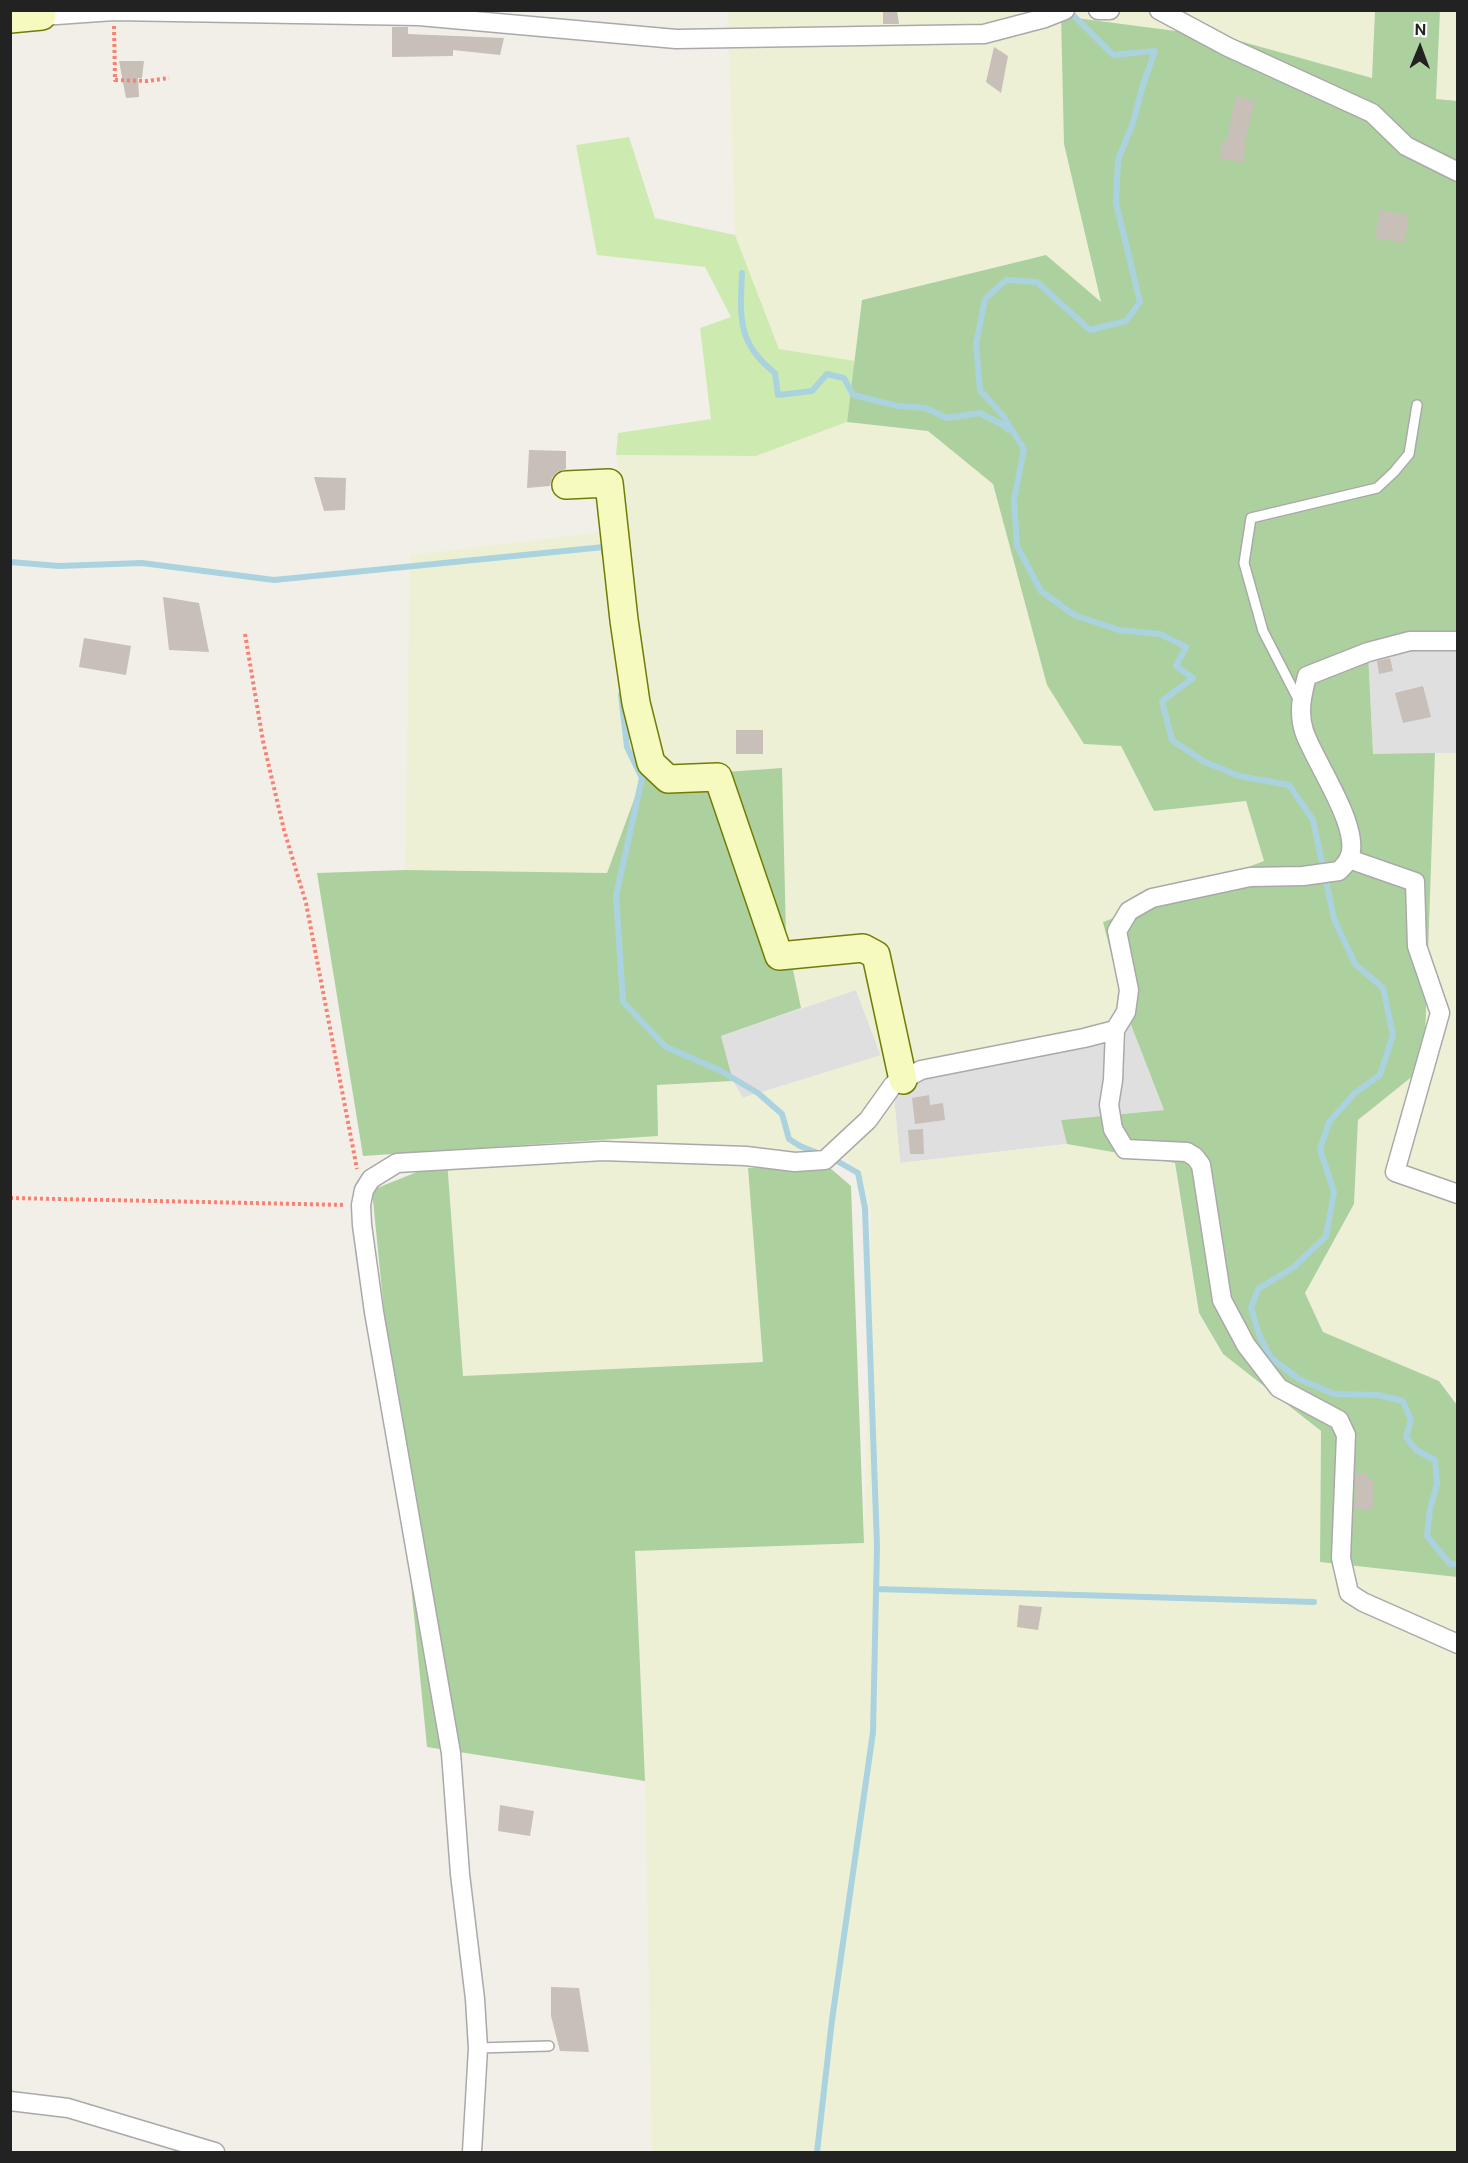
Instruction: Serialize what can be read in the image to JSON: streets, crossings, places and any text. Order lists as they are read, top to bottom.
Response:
{
  "north": "top"
}
